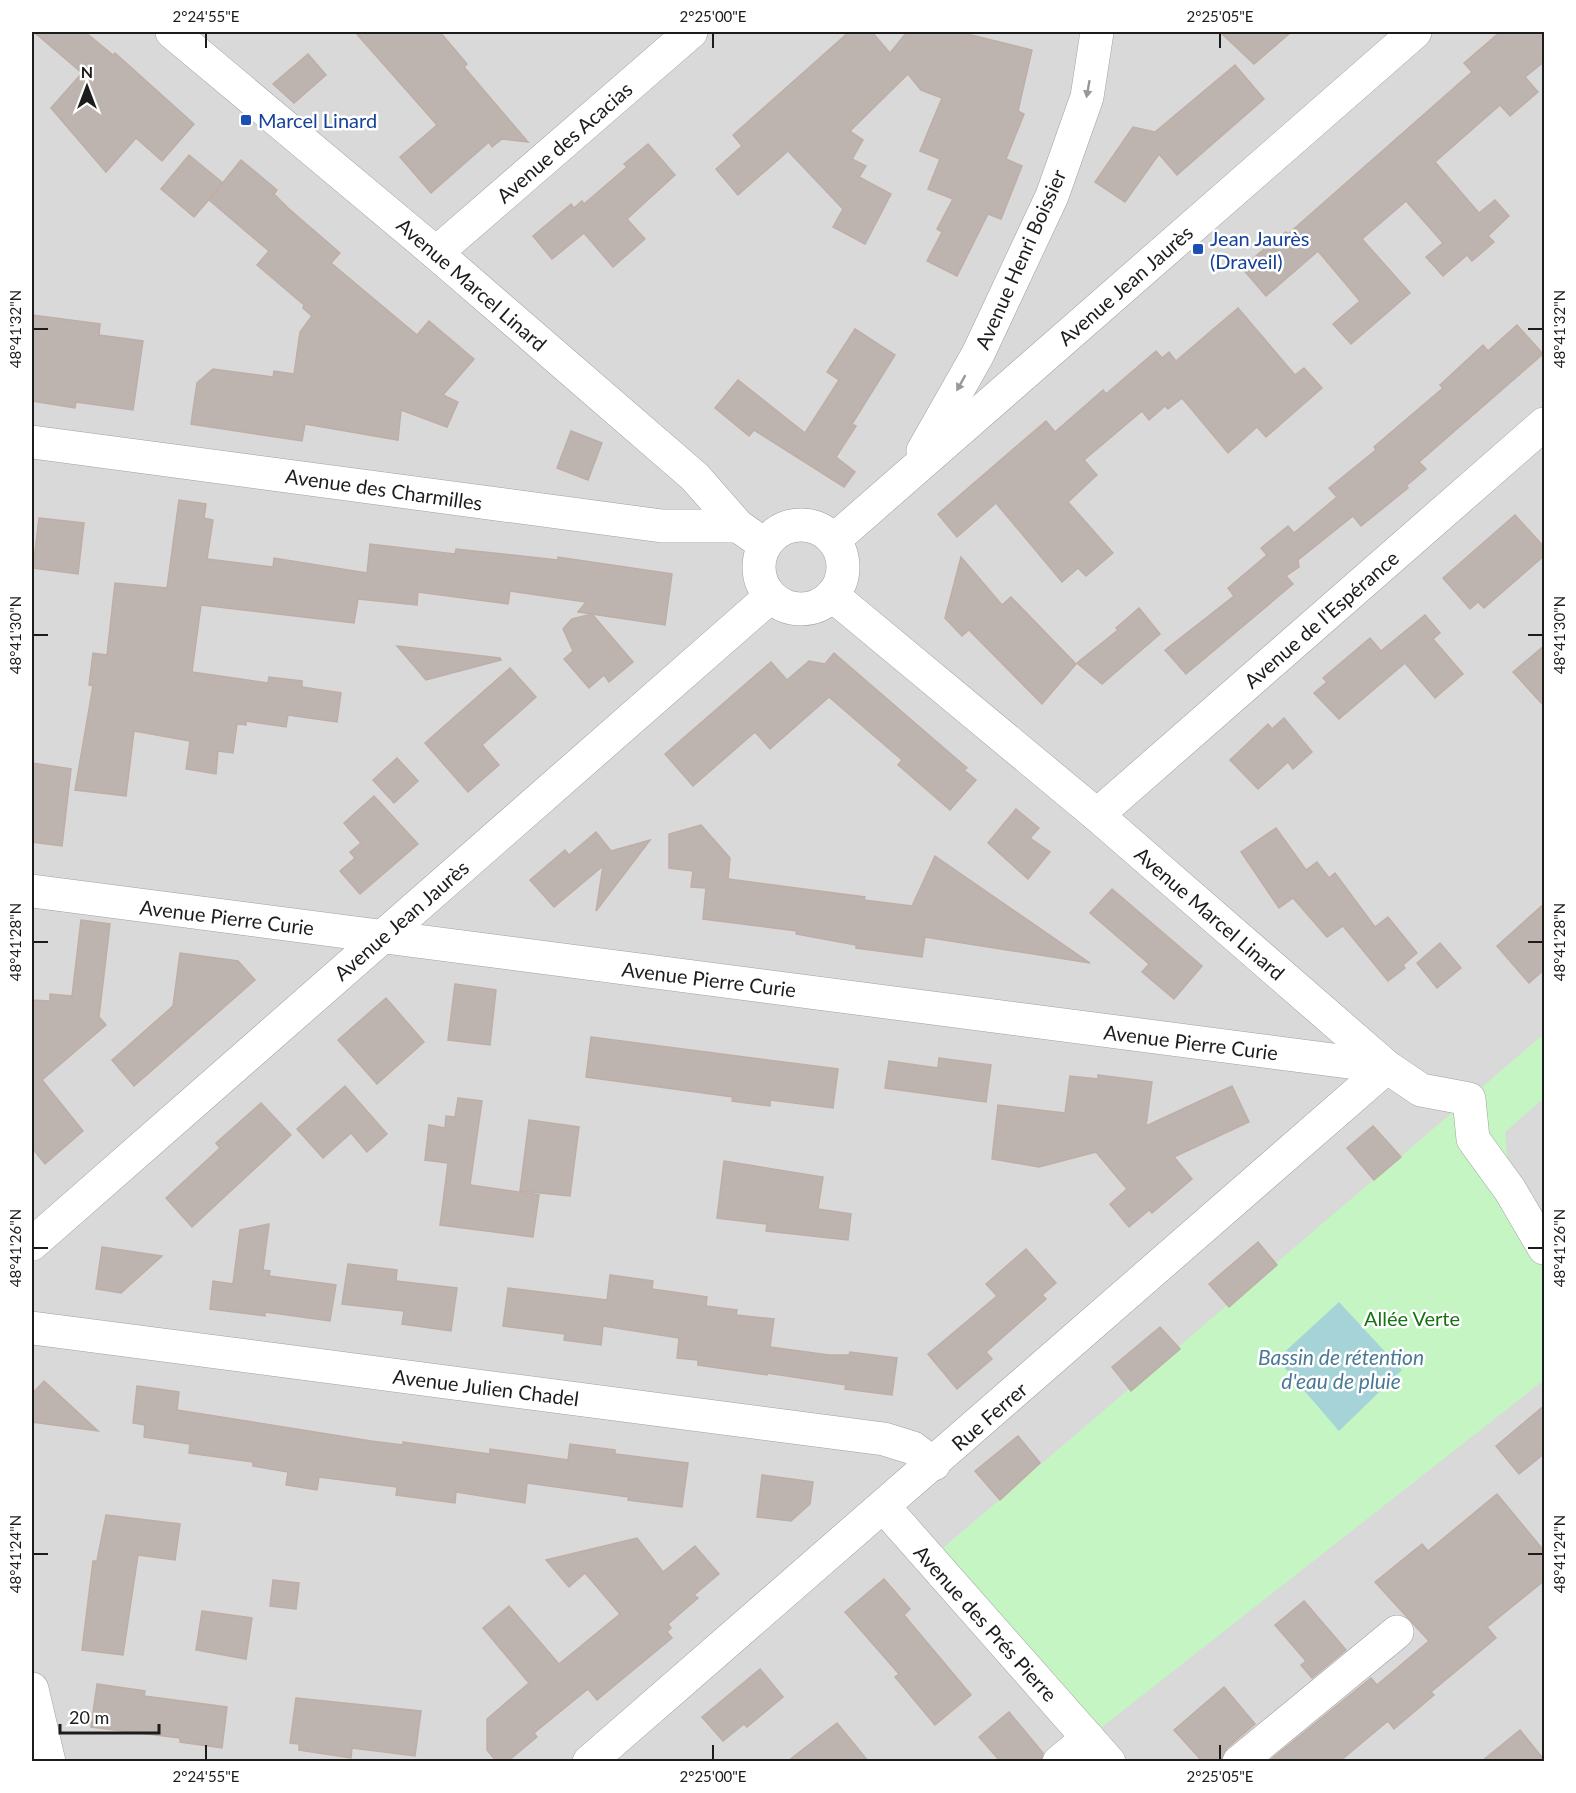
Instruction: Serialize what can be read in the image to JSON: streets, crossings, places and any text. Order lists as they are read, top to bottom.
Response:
{
  "streets": {
    "street": [
      "Avenue des Acacias",
      "Avenue Henri Boissier",
      "Avenue Marcel Linard",
      "Avenue Jean Jaurès",
      "Avenue des Charmilles",
      "Avenue de l'Espérance",
      "Avenue Pierre Curie",
      "Avenue Julien Chadel",
      "Rue Ferrer",
      "Avenue des Prés Pierre"
    ]
  },
  "crossings": [
    ["Avenue des Acacias", "Avenue Marcel Linard"],
    ["Avenue Henri Boissier", "Avenue Jean Jaurès"],
    ["Avenue Marcel Linard", "Avenue Jean Jaurès"],
    ["Avenue Marcel Linard", "Avenue des Charmilles"],
    ["Avenue Marcel Linard", "Avenue de l'Espérance"],
    ["Avenue Marcel Linard", "Avenue Pierre Curie"],
    ["Avenue Marcel Linard", "Rue Ferrer"],
    ["Avenue Jean Jaurès", "Avenue Pierre Curie"],
    ["Avenue Pierre Curie", "Rue Ferrer"],
    ["Avenue Julien Chadel", "Rue Ferrer"],
    ["Rue Ferrer", "Avenue des Prés Pierre"]
  ],
  "one_way": ["Avenue Henri Boissier"],
  "water": ["Bassin de rétention d'eau de pluie"],
  "parks": ["Allée Verte"],
  "places": {
    "transit": ["Marcel Linard", "Jean Jaurès (Draveil)"]
  },
  "scale_bar": "20 m",
  "north": "top",
  "coordinates": [
    "2°24'55\"E",
    "2°25'00\"E",
    "2°25'05\"E",
    "48°41'32\"N",
    "48°41'30\"N",
    "48°41'28\"N",
    "48°41'26\"N",
    "48°41'24\"N"
  ]
}
